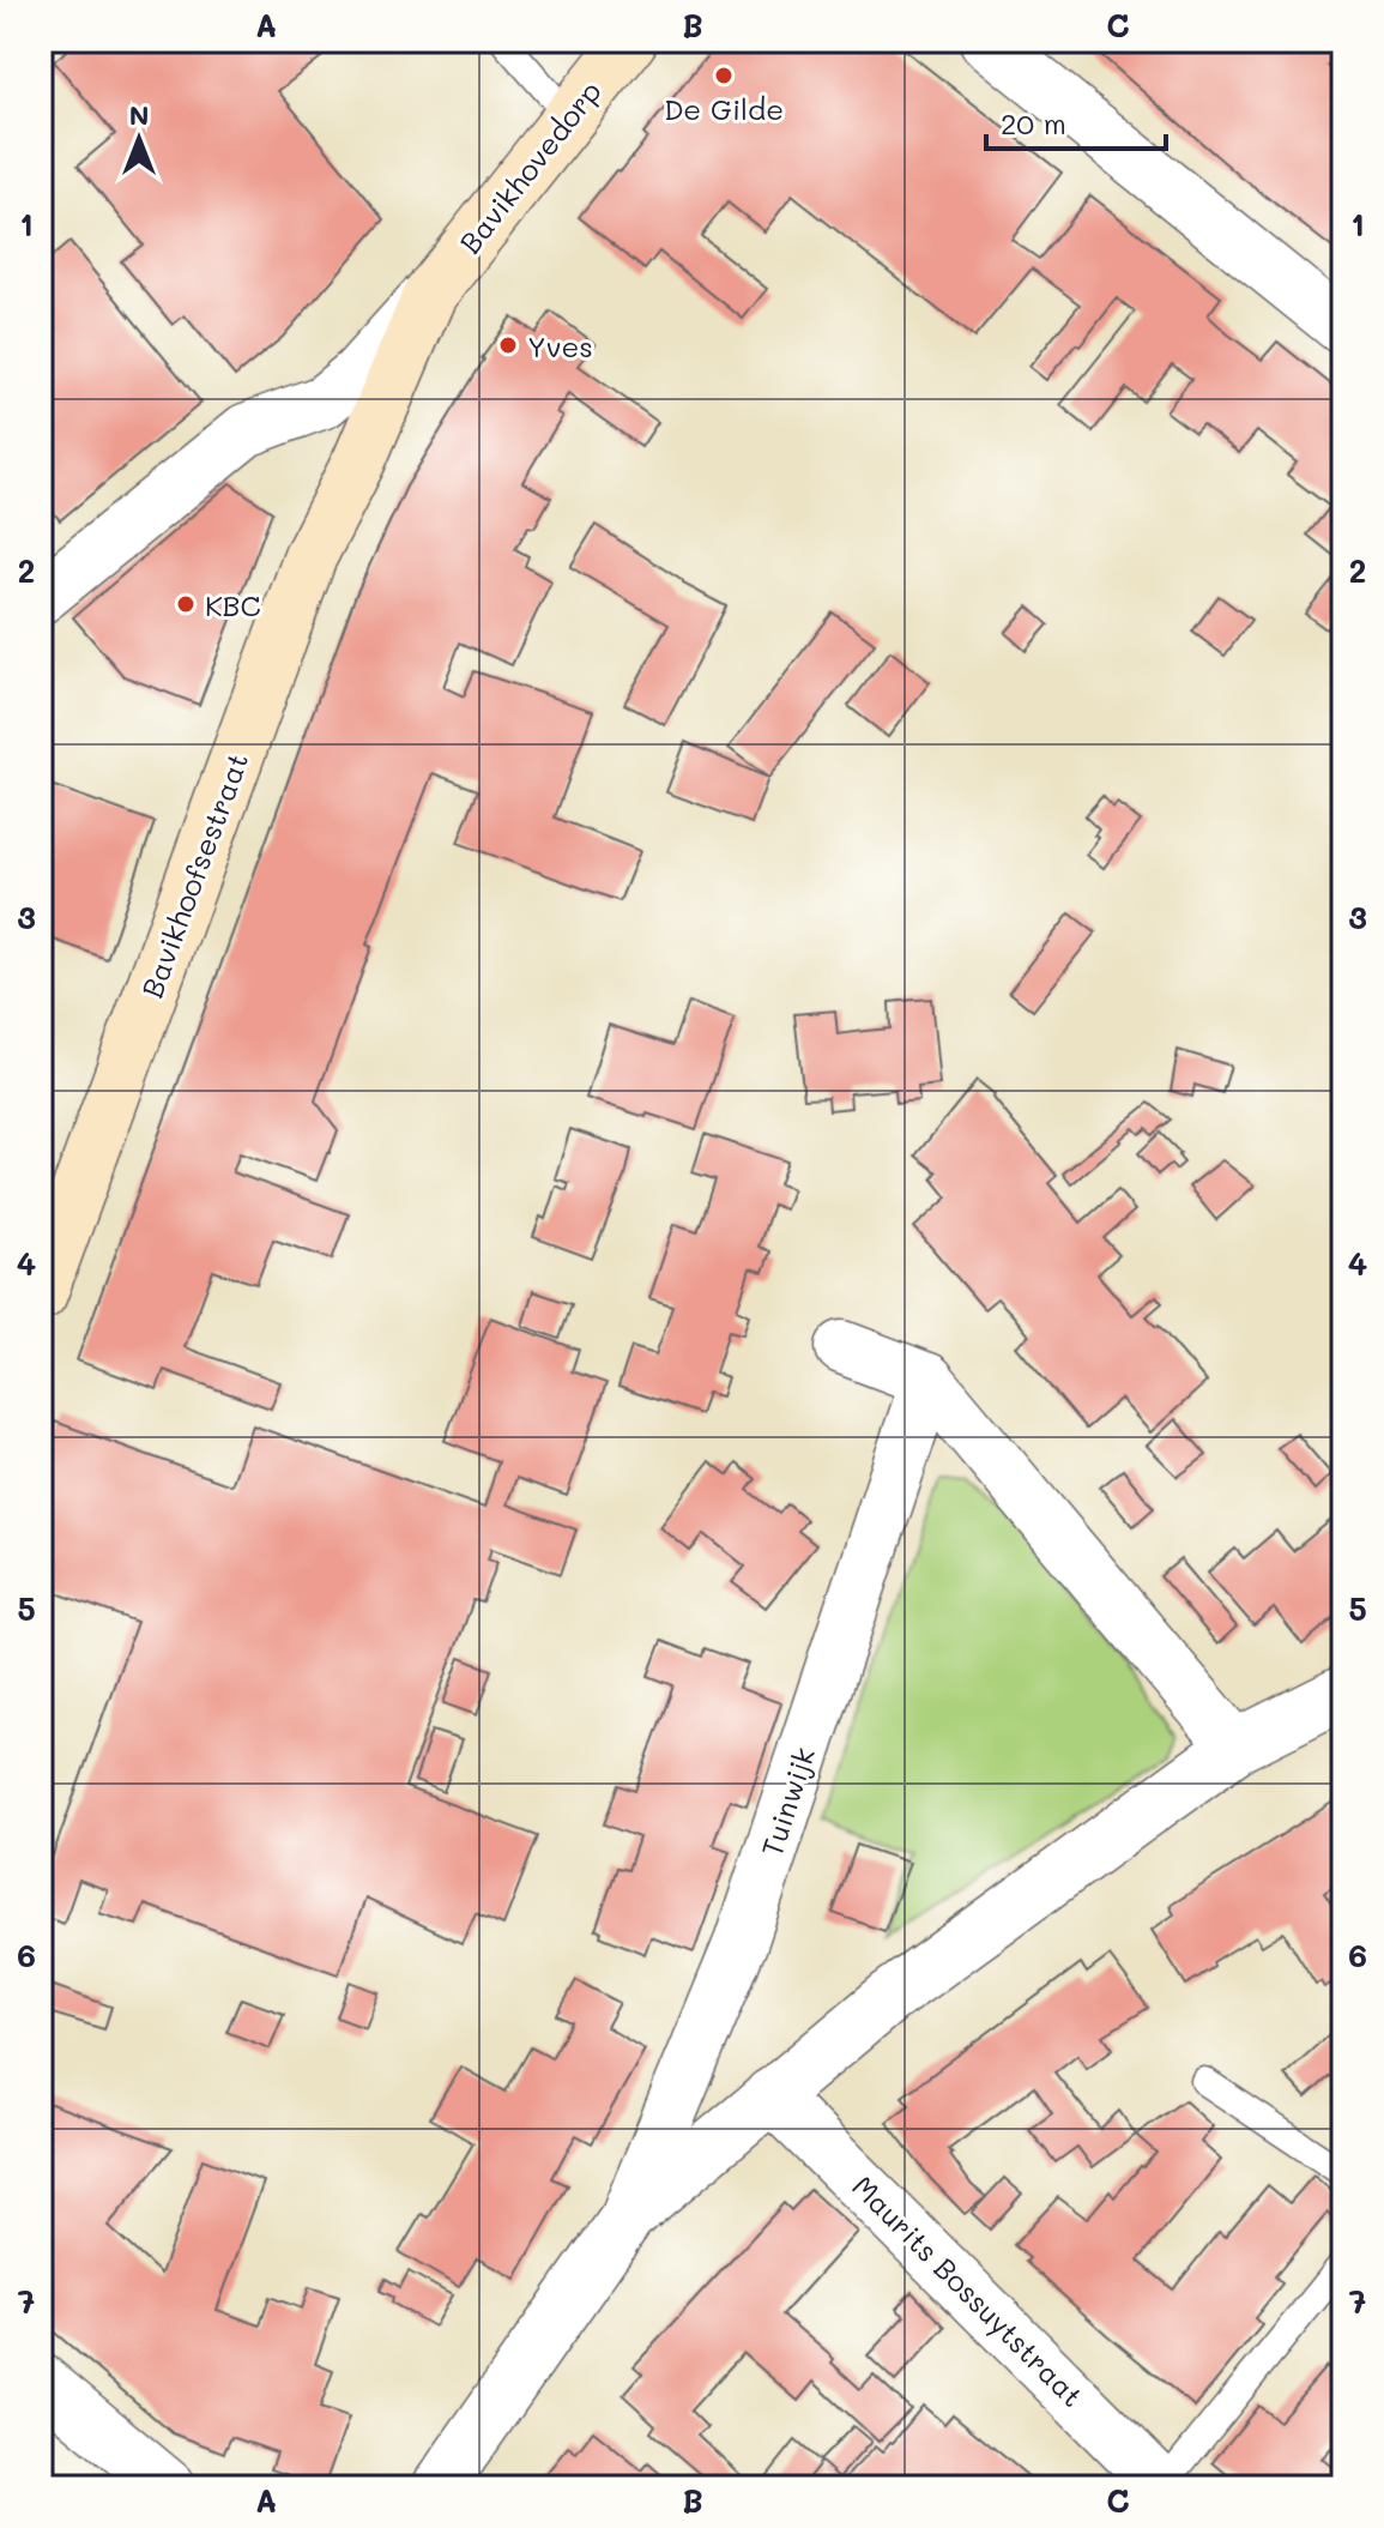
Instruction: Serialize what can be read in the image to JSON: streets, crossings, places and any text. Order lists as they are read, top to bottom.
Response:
{
  "streets": {
    "street": [
      "Bavikhovedorp",
      "Bavikhoofsestraat",
      "Tuinwijk",
      "Maurits Bossuytstraat"
    ]
  },
  "crossings": [
    ["Bavikhovedorp", "Bavikhoofsestraat"],
    ["Tuinwijk", "Maurits Bossuytstraat"]
  ],
  "places": ["De Gilde", "Yves", "KBC"],
  "scale_bar": "20 m",
  "north": "top",
  "grid": {
    "columns": ["A", "B", "C"],
    "rows": [
      "1",
      "2",
      "3",
      "4",
      "5",
      "6",
      "7"
    ]
  }
}
